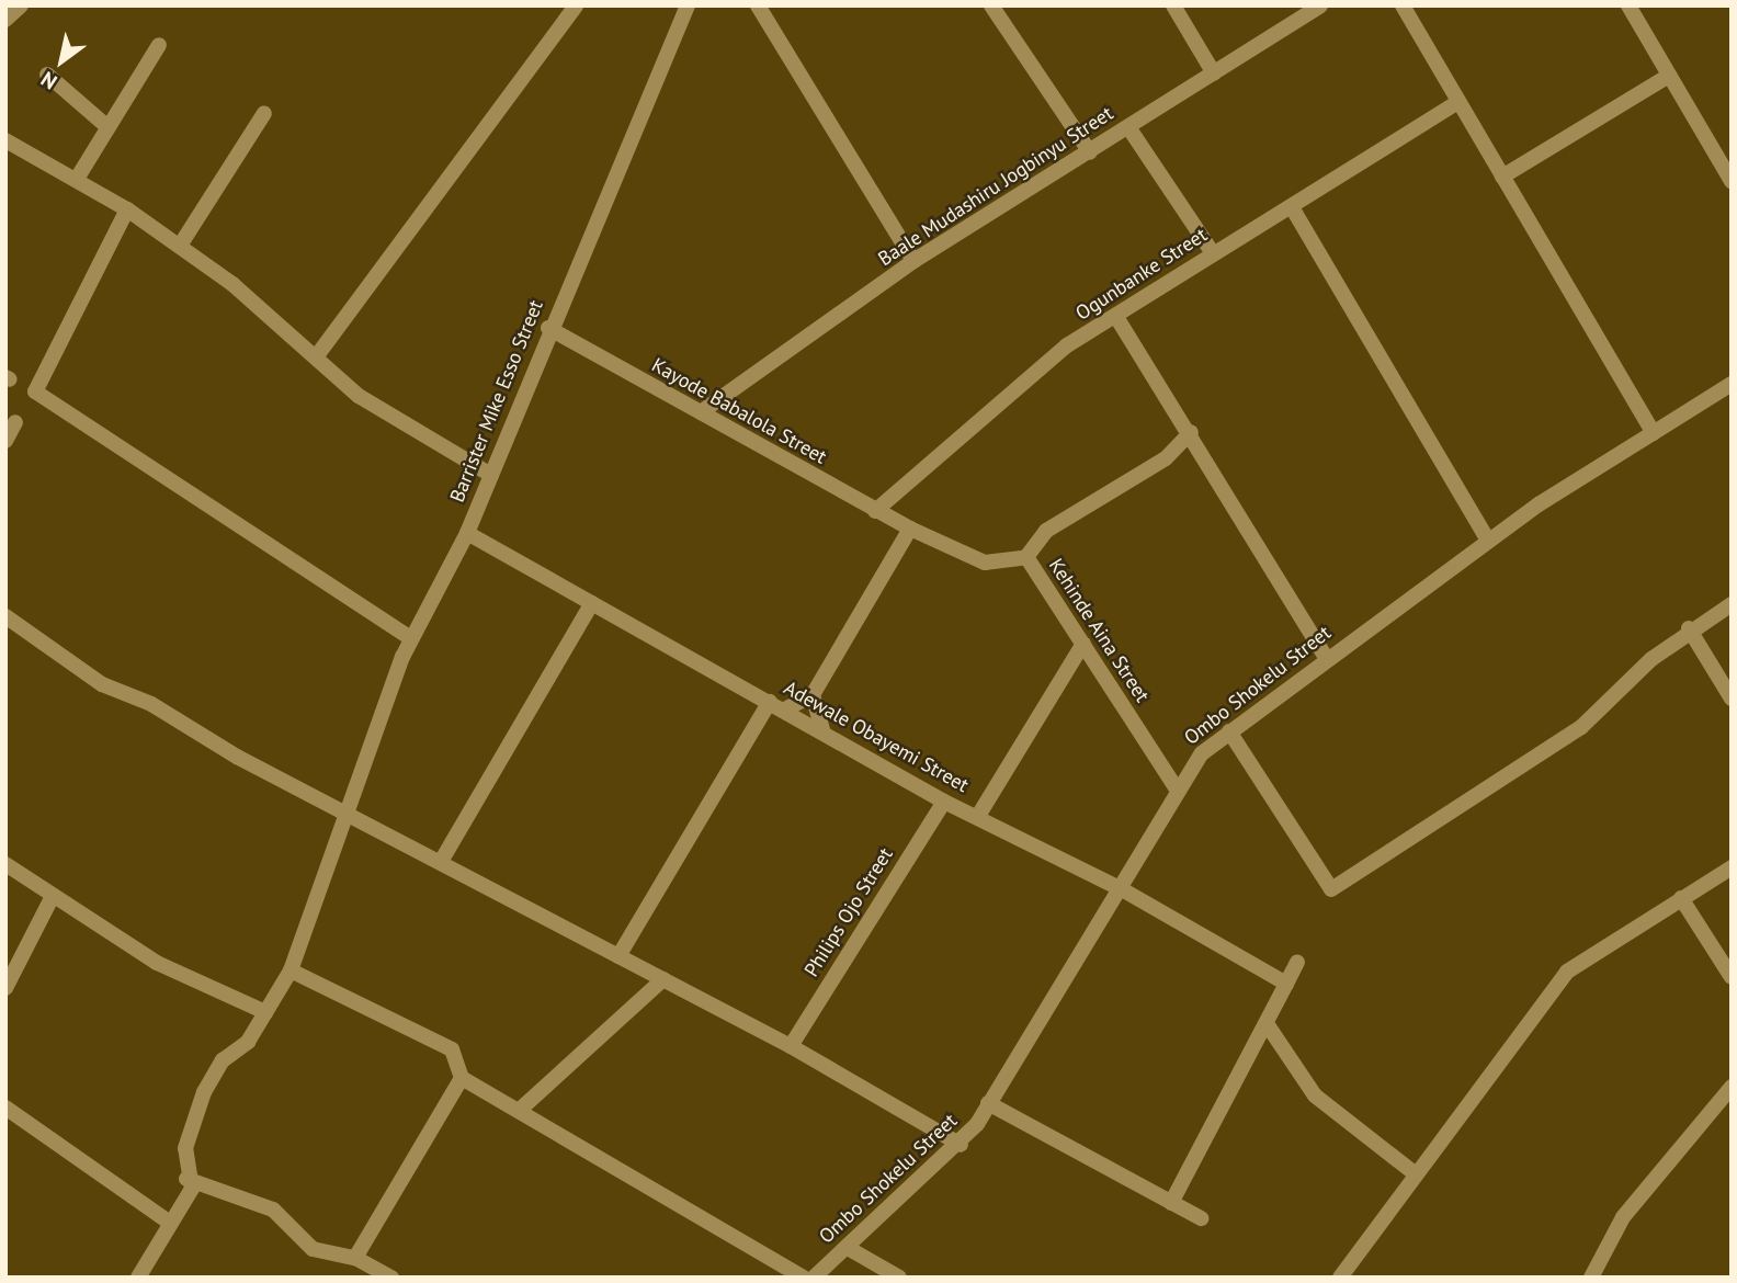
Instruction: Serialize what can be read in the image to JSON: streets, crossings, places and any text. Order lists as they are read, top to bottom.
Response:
{
  "streets": {
    "street": [
      "Baale Mudashiru Jogbinyu Street",
      "Ogunbanke Street",
      "Barrister Mike Esso Street",
      "Kayode Babalola Street",
      "Kehinde Aina Street",
      "Ombo Shokelu Street",
      "Adewale Obayemi Street",
      "Philips Ojo Street"
    ]
  },
  "crossings": [
    ["Baale Mudashiru Jogbinyu Street", "Kayode Babalola Street"],
    ["Ogunbanke Street", "Kayode Babalola Street"],
    ["Barrister Mike Esso Street", "Kayode Babalola Street"],
    ["Barrister Mike Esso Street", "Adewale Obayemi Street"],
    ["Kayode Babalola Street", "Kehinde Aina Street"],
    ["Kehinde Aina Street", "Ombo Shokelu Street"],
    ["Ombo Shokelu Street", "Adewale Obayemi Street"],
    ["Adewale Obayemi Street", "Philips Ojo Street"]
  ],
  "north": "bottom left"
}
